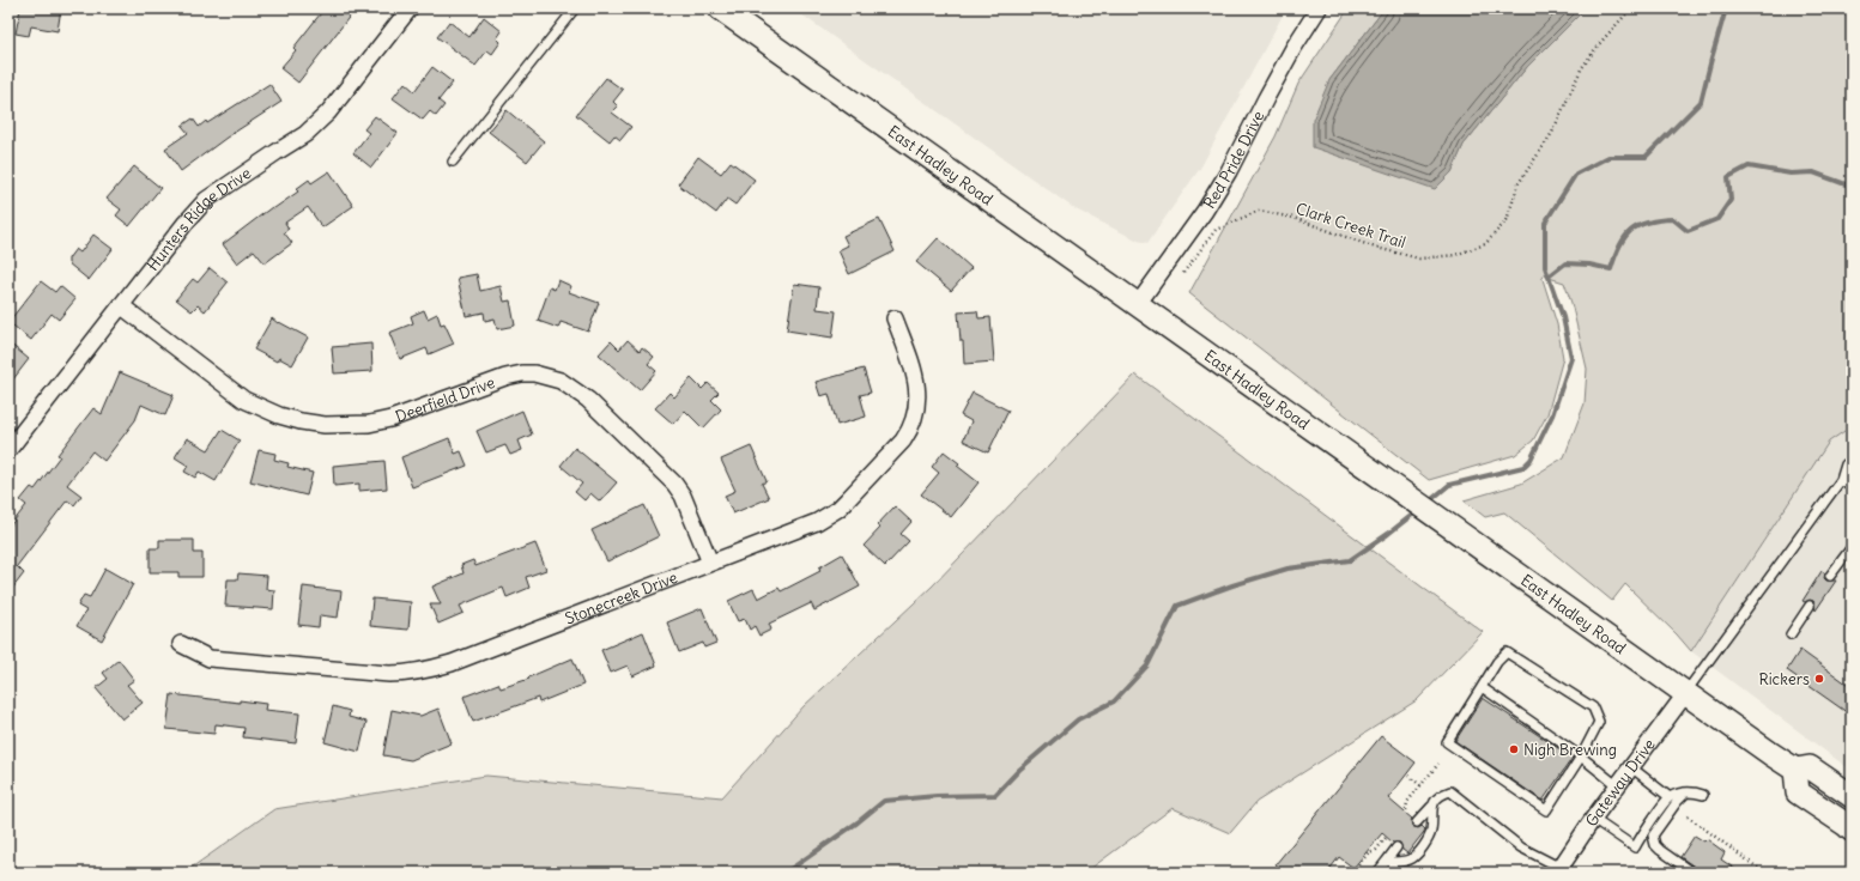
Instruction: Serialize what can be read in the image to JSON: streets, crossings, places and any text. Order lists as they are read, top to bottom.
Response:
{
  "streets": {
    "street": [
      "Red Pride Drive",
      "East Hadley Road",
      "Hunters Ridge Drive",
      "Deerfield Drive",
      "Stonecreek Drive",
      "Gateway Drive"
    ],
    "path": ["Clark Creek Trail"]
  },
  "crossings": [
    ["Red Pride Drive", "East Hadley Road"],
    ["East Hadley Road", "Gateway Drive"],
    ["Hunters Ridge Drive", "Deerfield Drive"],
    ["Deerfield Drive", "Stonecreek Drive"]
  ],
  "places": ["Rickers", "Nigh Brewing"]
}
